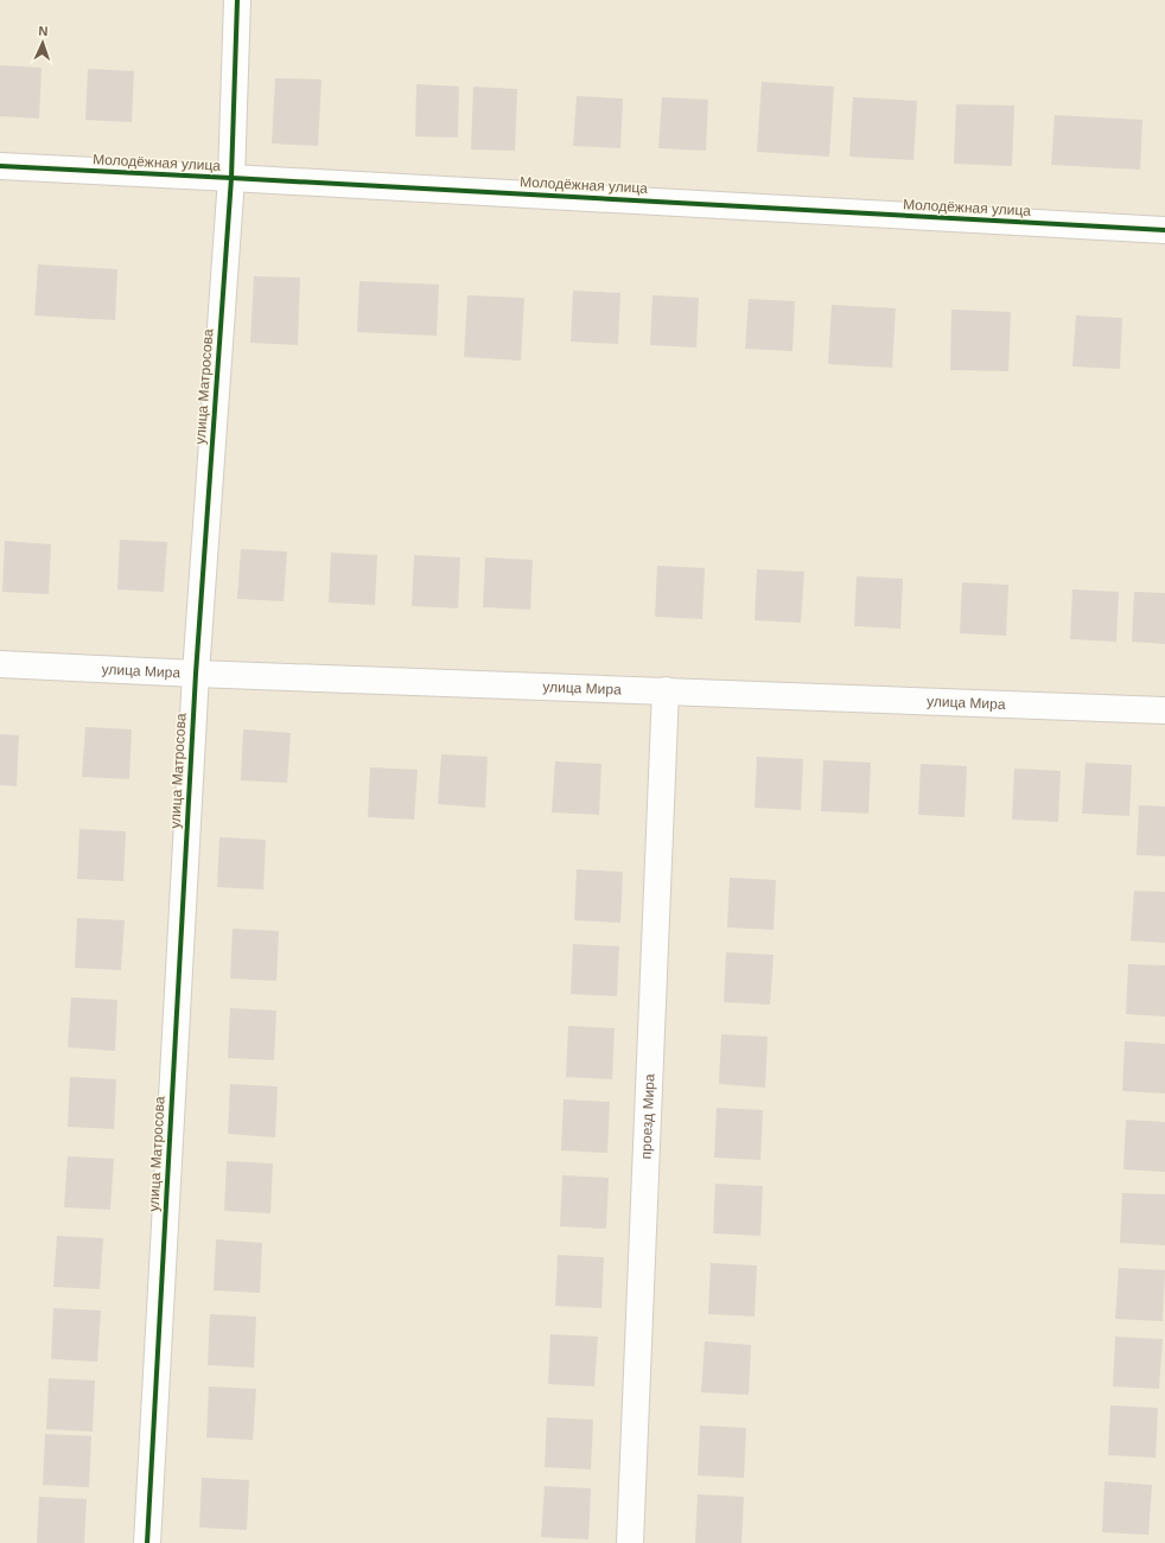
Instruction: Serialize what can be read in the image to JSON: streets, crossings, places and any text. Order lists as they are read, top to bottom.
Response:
{
  "streets": {
    "street": [
      "Молодёжная улица",
      "улица Матросова",
      "улица Мира",
      "проезд Мира"
    ]
  },
  "crossings": [
    ["Молодёжная улица", "улица Матросова"],
    ["улица Матросова", "улица Мира"],
    ["улица Мира", "проезд Мира"]
  ],
  "north": "top"
}
